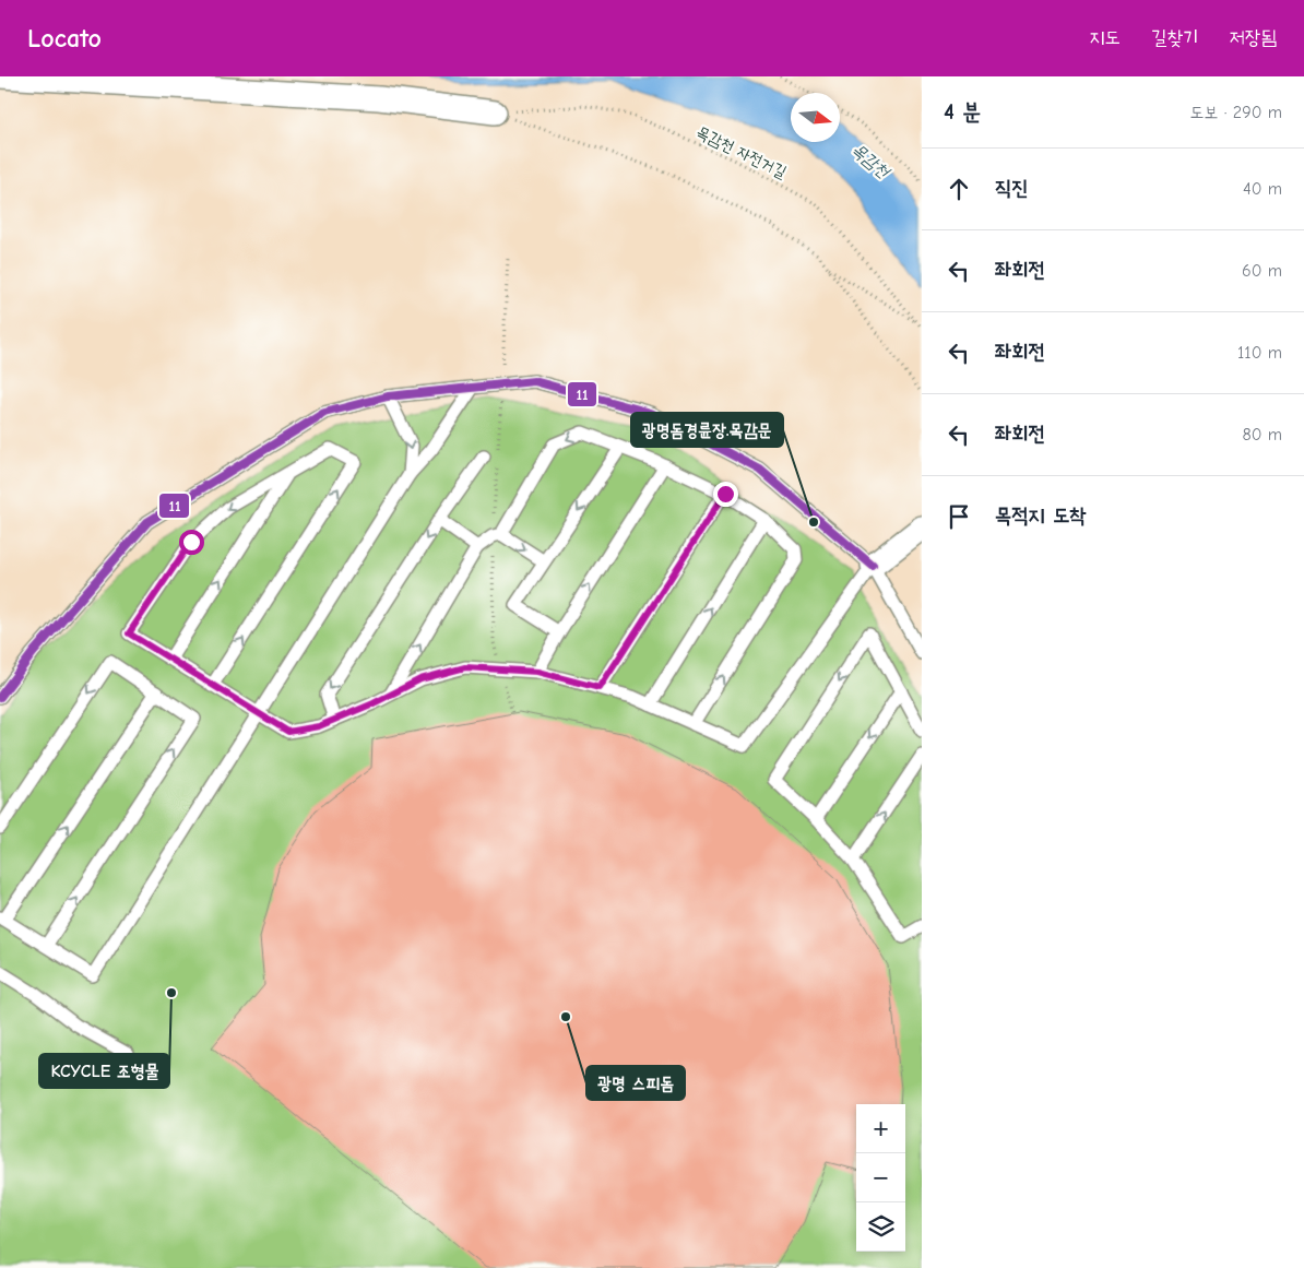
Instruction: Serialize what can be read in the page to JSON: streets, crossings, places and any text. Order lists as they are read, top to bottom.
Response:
{
  "streets": {
    "path": ["목감천 자전거길"]
  },
  "water": ["목감천"],
  "places": ["광명돔경륜장.목감문", "KCYCLE 조형물", "광명 스피돔"],
  "lines": ["transit line 11"],
  "north": "right",
  "page": {
    "header": "Locato",
    "nav": ["지도", "길찾기", "저장됨"],
    "heading": ["4 분", "도보 · 290 m"],
    "list": [
      ["직진", "40 m"],
      ["좌회전", "60 m"],
      ["좌회전", "110 m"],
      ["좌회전", "80 m"],
      "목적지 도착"
    ],
    "map_buttons": ["+", "−"]
  }
}
